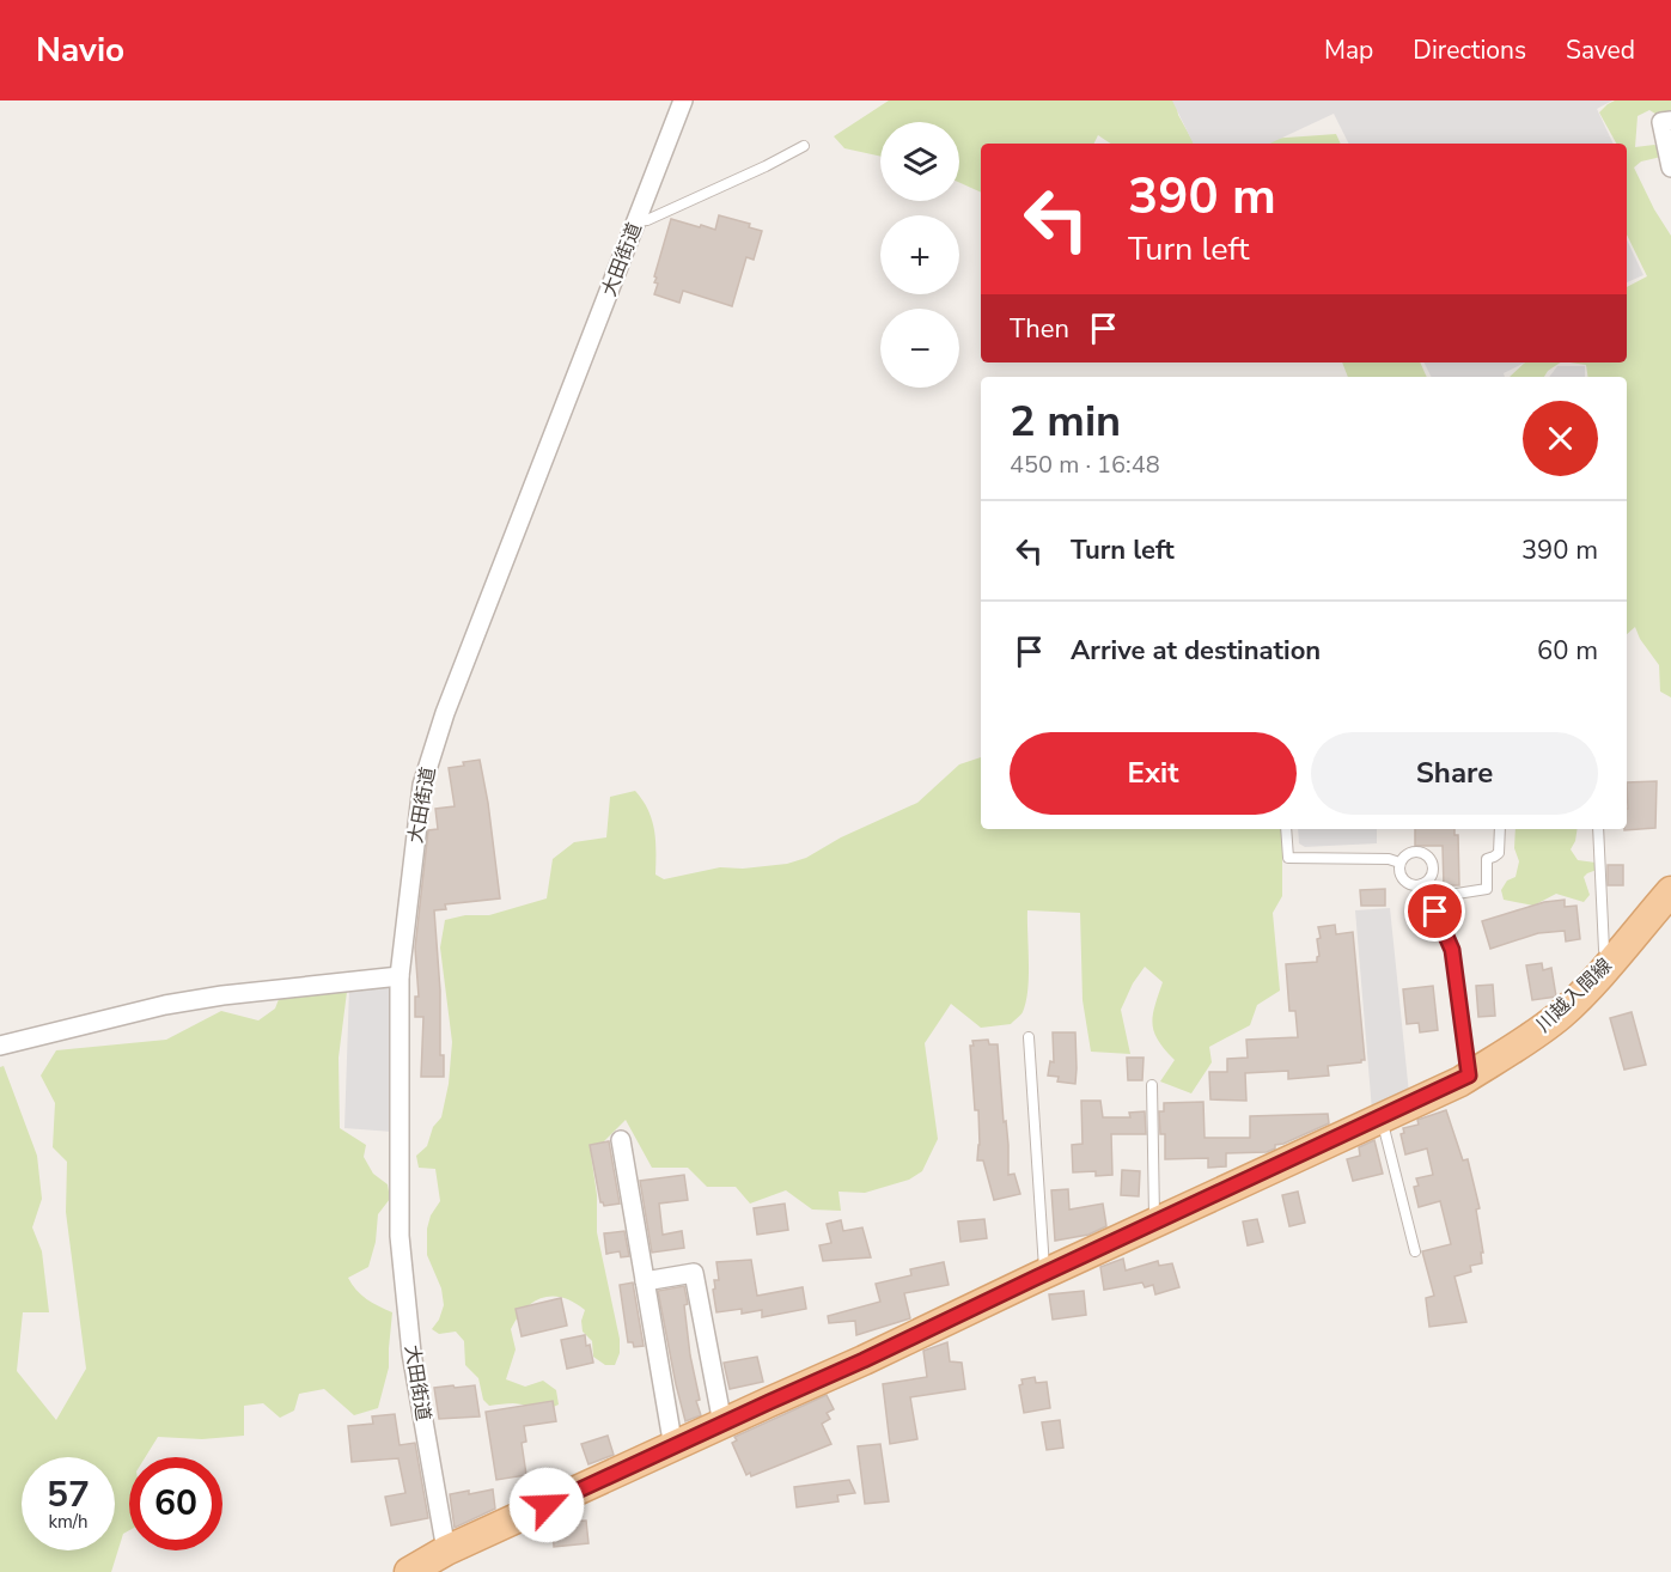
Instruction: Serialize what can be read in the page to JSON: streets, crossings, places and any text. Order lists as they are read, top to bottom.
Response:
{
  "streets": {
    "main road": ["川越入間線"],
    "street": ["大田街道"]
  },
  "crossings": [
    ["大田街道", "川越入間線"]
  ],
  "page": {
    "header": "Navio",
    "nav": ["Map", "Directions", "Saved"],
    "map_buttons": ["+", "−"],
    "turn": ["390 m", "Turn left"],
    "then": "Then",
    "heading": ["2 min", "450 m · 16:48"],
    "list": [
      {
        "name": "Turn left",
        "value": "390 m"
      },
      {
        "name": "Arrive at destination",
        "value": "60 m"
      }
    ],
    "buttons": ["Exit", "Share"],
    "speed": "57 km/h",
    "limit": "60"
  }
}
